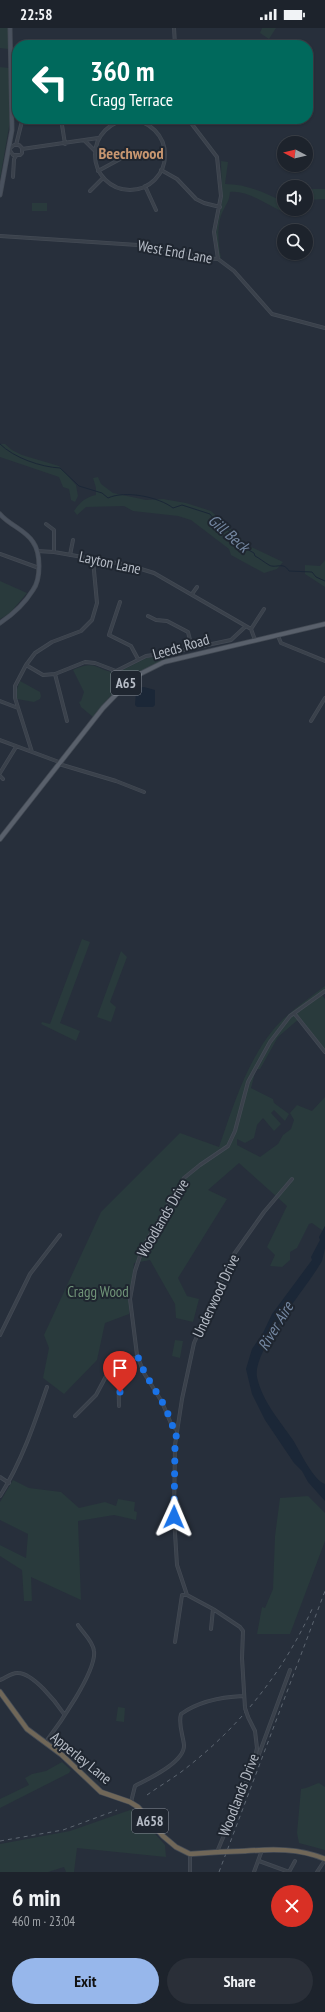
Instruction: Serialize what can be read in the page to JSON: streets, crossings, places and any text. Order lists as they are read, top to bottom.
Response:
{
  "streets": {
    "highway": ["Apperley Lane", "A658"],
    "main road": ["Leeds Road", "A65"],
    "street": [
      "West End Lane",
      "Layton Lane",
      "Woodlands Drive",
      "Underwood Drive"
    ]
  },
  "crossings": [
    ["Woodlands Drive", "Underwood Drive"]
  ],
  "districts": ["Beechwood"],
  "water": ["Gill Beck", "River Aire"],
  "parks": ["Cragg Wood"],
  "north": "left",
  "page": {
    "status": "22:58",
    "turn": ["360 m", "Cragg Terrace"],
    "heading": ["6 min", "460 m · 23:04"],
    "buttons": ["Exit", "Share"]
  }
}
